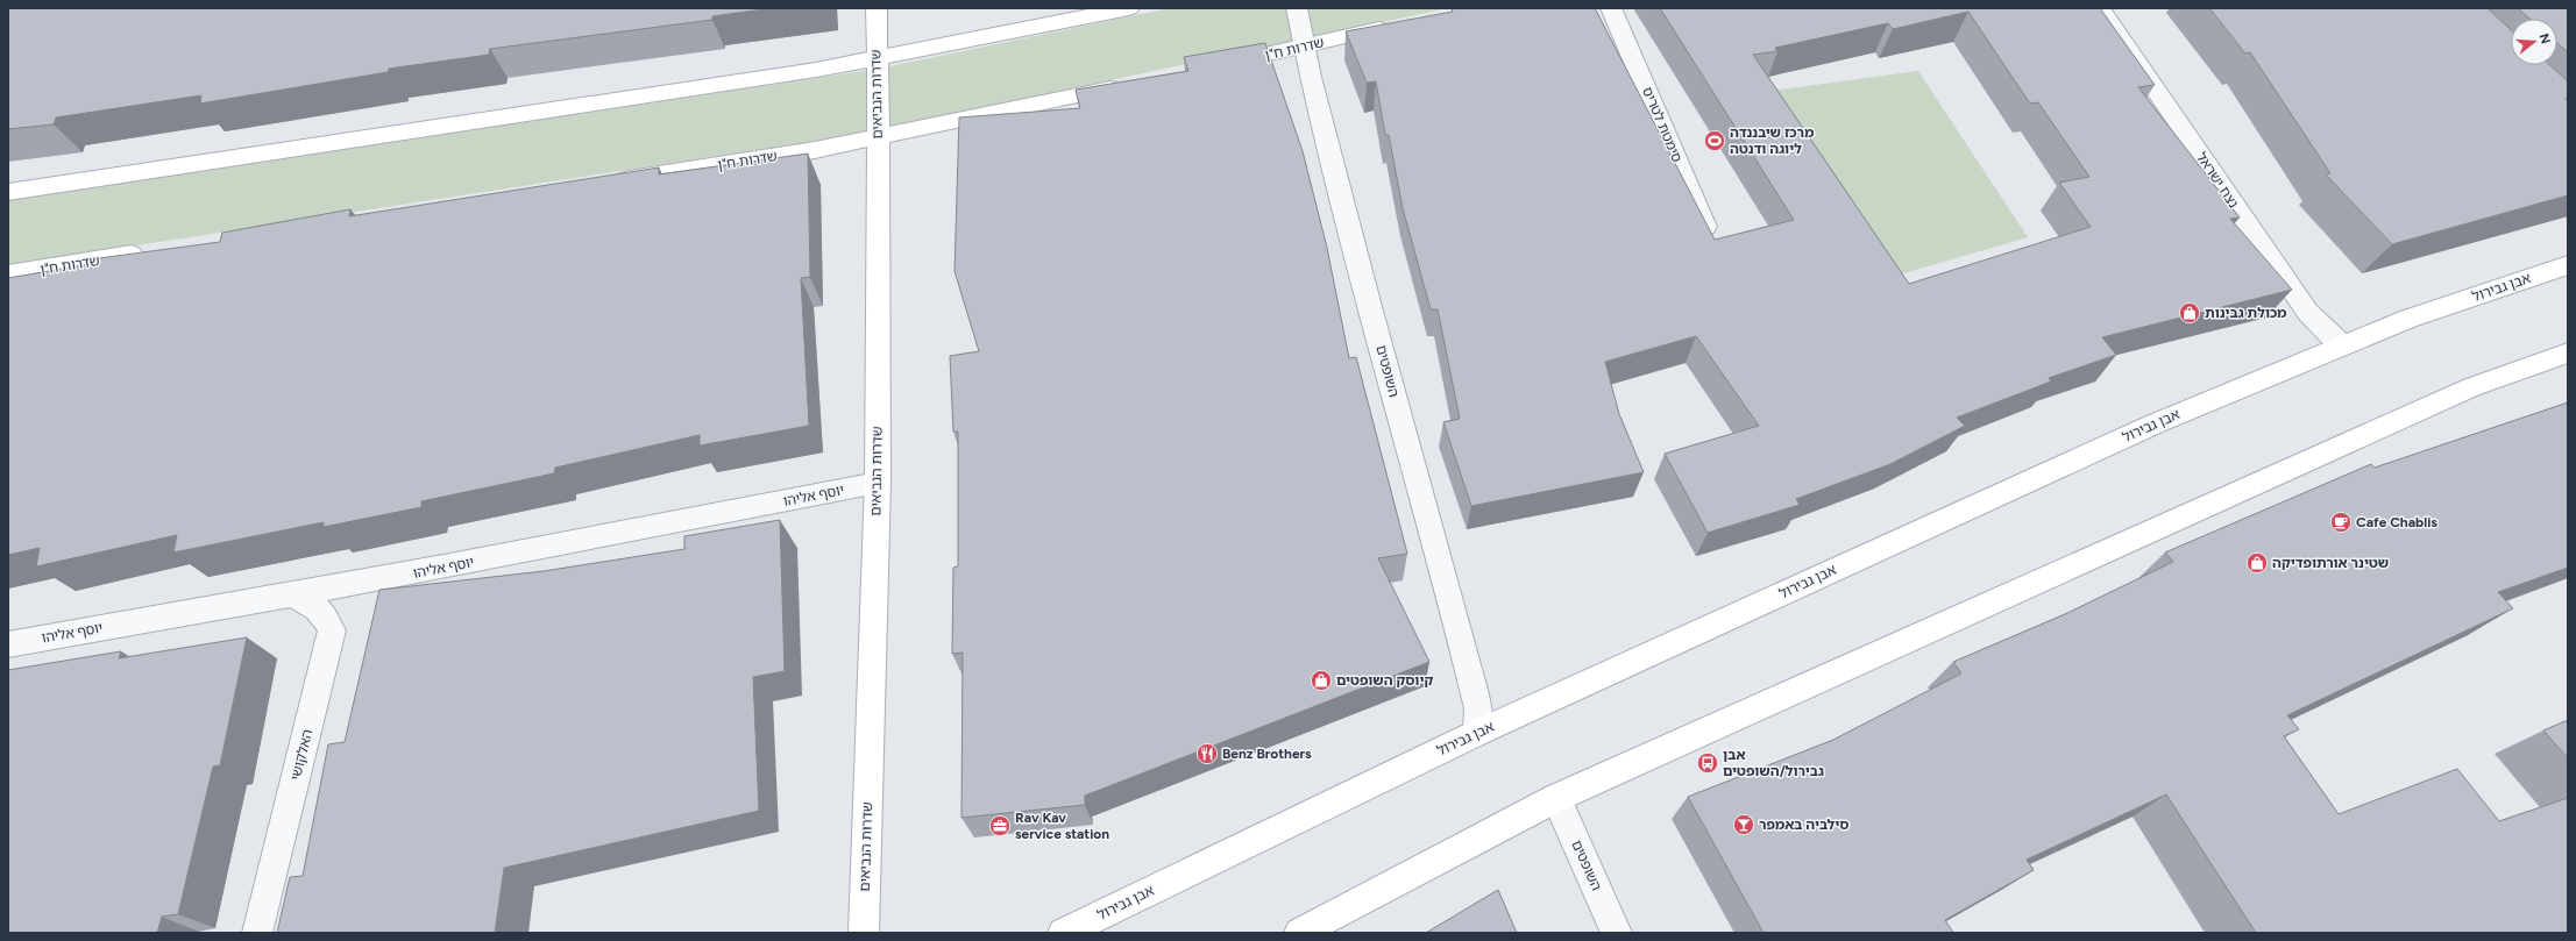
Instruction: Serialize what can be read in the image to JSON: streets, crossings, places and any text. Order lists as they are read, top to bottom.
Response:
{
  "streets": {
    "street": [
      "שדרות ח\"ן",
      "שדרות הנביאים",
      "סימטת לטריס",
      "נצח ישראל",
      "אבן גבירול",
      "השופטים",
      "יוסף אליהו",
      "האלקושי"
    ]
  },
  "crossings": [
    ["שדרות ח\"ן", "שדרות הנביאים"],
    ["שדרות ח\"ן", "השופטים"],
    ["שדרות הנביאים", "יוסף אליהו"],
    ["נצח ישראל", "אבן גבירול"],
    ["אבן גבירול", "השופטים"],
    ["יוסף אליהו", "האלקושי"]
  ],
  "places": {
    "sports": ["מרכז שיבננדה ליוגה ודנטה"],
    "shop": ["מכולת גבינות", "שטינר אורתופדיקה", "קיוסק השופטים"],
    "cafe": ["Cafe Chablis"],
    "restaurant": ["Benz Brothers"],
    "bus stop": ["אבן גבירול/השופטים"],
    "bar": ["סילביה באמפר"],
    "office": ["Rav Kav service station"]
  },
  "north": "right"
}
